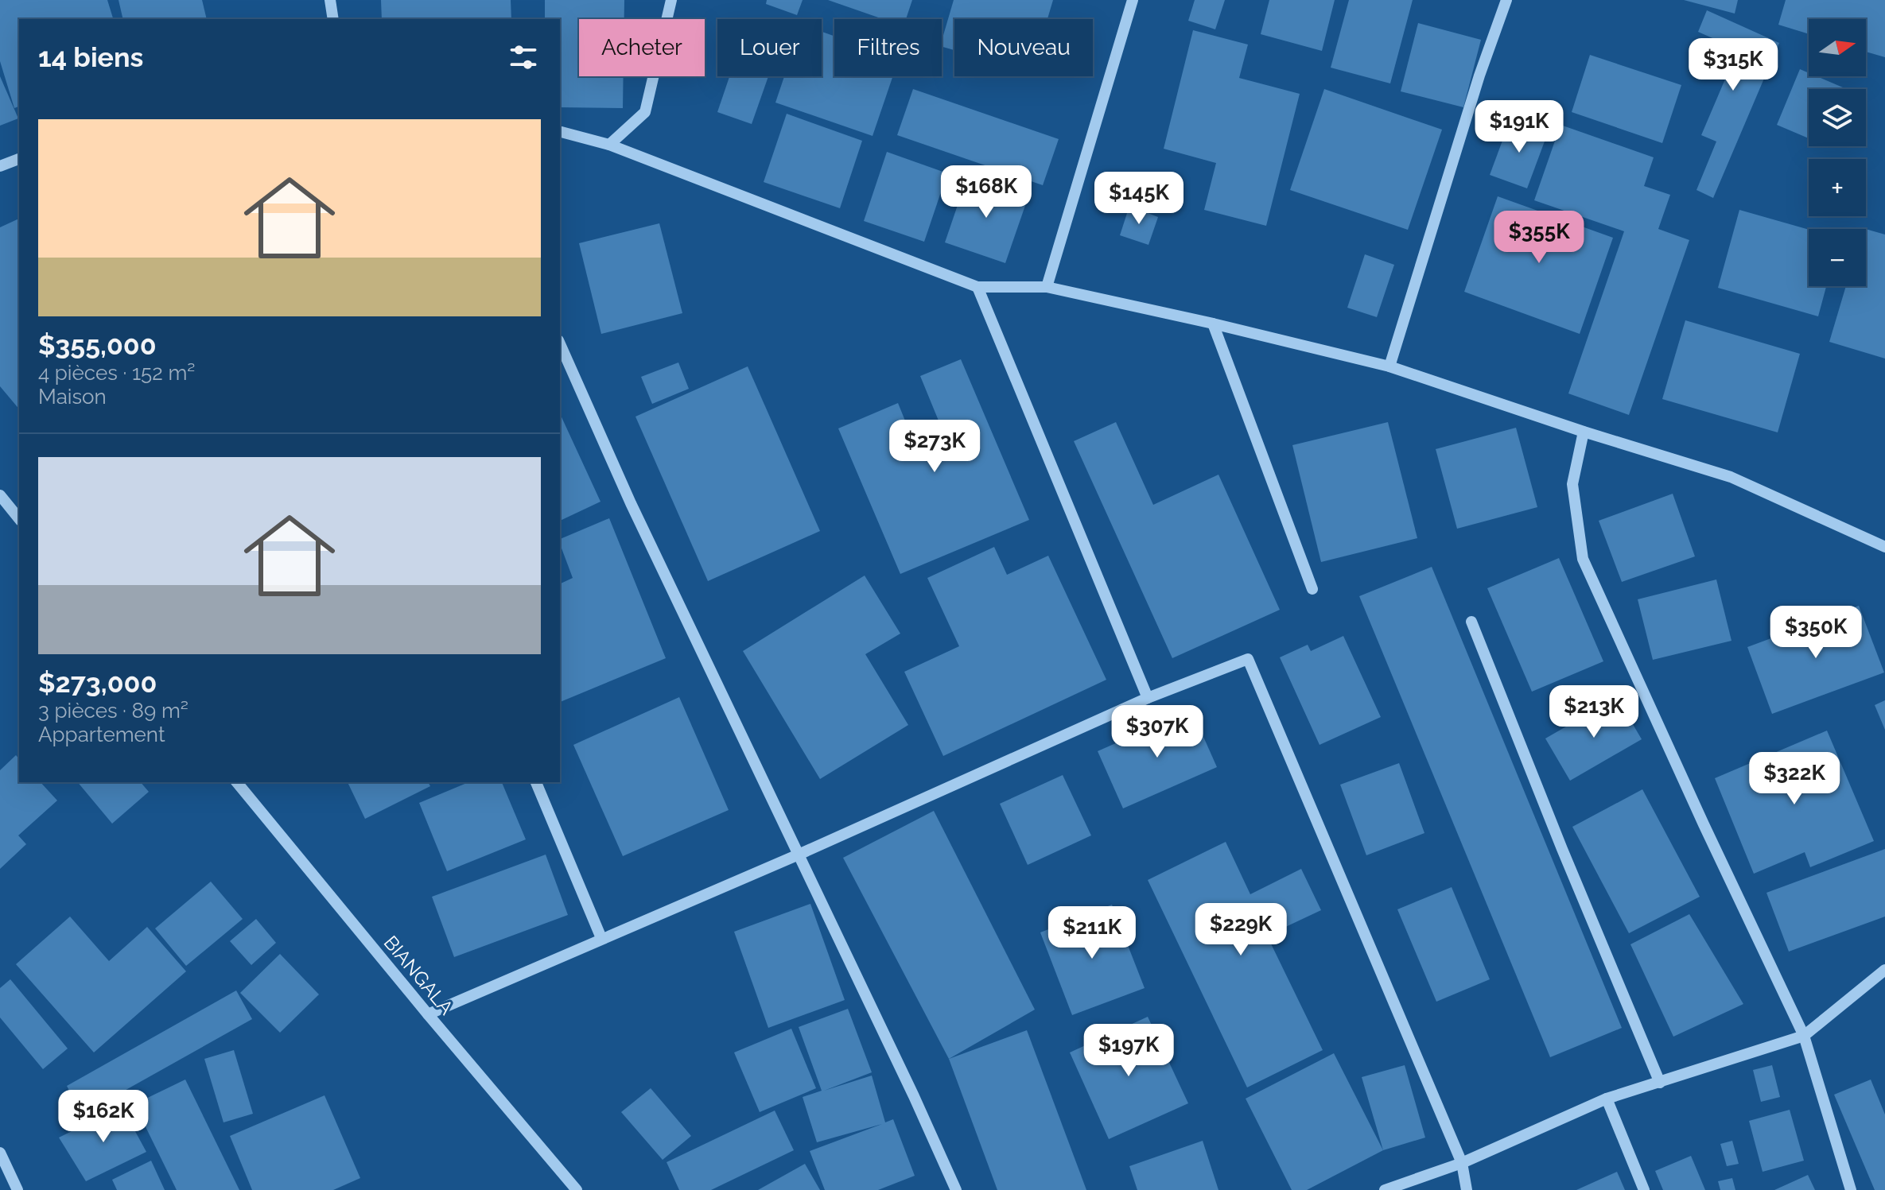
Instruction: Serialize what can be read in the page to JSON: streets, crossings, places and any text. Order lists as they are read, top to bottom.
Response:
{
  "streets": {
    "street": ["BIANGALA"]
  },
  "north": "right",
  "page": {
    "map_buttons": ["+", "−"],
    "chip": [
      "Acheter",
      "Louer",
      "Filtres",
      "Nouveau"
    ],
    "heading": "14 biens",
    "price": [
      "$315K",
      "$191K",
      "$168K",
      "$145K",
      "$355K",
      "$273K",
      "$350K",
      "$213K",
      "$307K",
      "$322K",
      "$229K",
      "$211K",
      "$197K",
      "$162K"
    ],
    "list": [
      {
        "name": "$355,000",
        "note": "4 pièces · 152 m² · Maison"
      },
      {
        "name": "$273,000",
        "note": "3 pièces · 89 m² · Appartement"
      }
    ]
  }
}
